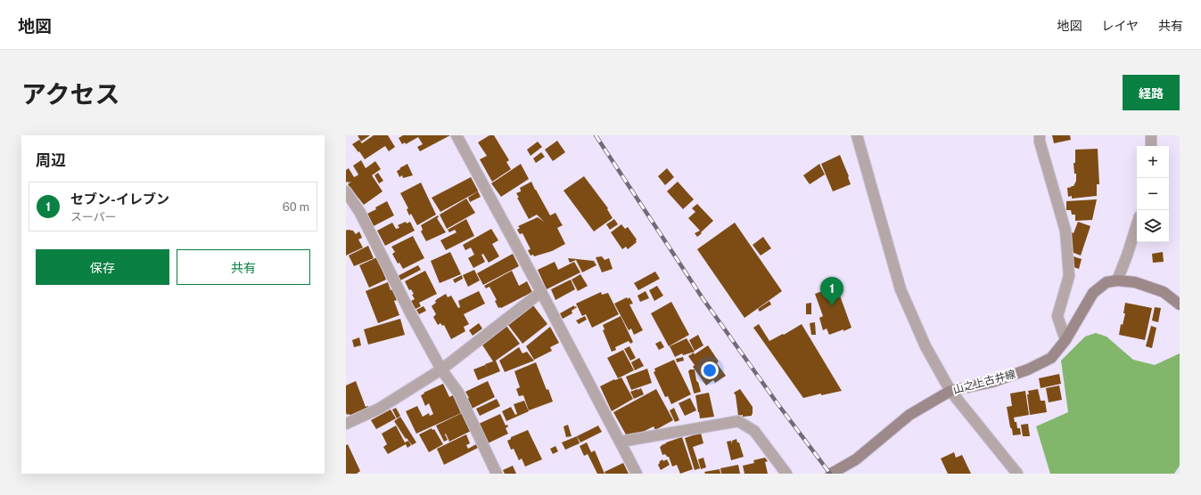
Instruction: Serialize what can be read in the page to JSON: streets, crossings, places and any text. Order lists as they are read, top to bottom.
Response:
{
  "streets": {
    "main road": ["山之上古井線"]
  },
  "page": {
    "header": "地図",
    "nav": ["地図", "レイヤ", "共有"],
    "title": "アクセス",
    "buttons": [
      "経路",
      ["保存", "共有"]
    ],
    "heading": "周辺",
    "map_buttons": ["+", "−"],
    "list": [
      {
        "mark": "1",
        "name": "セブン-イレブン",
        "note": "スーパー",
        "value": "60 m"
      }
    ],
    "pins": "1"
  }
}
